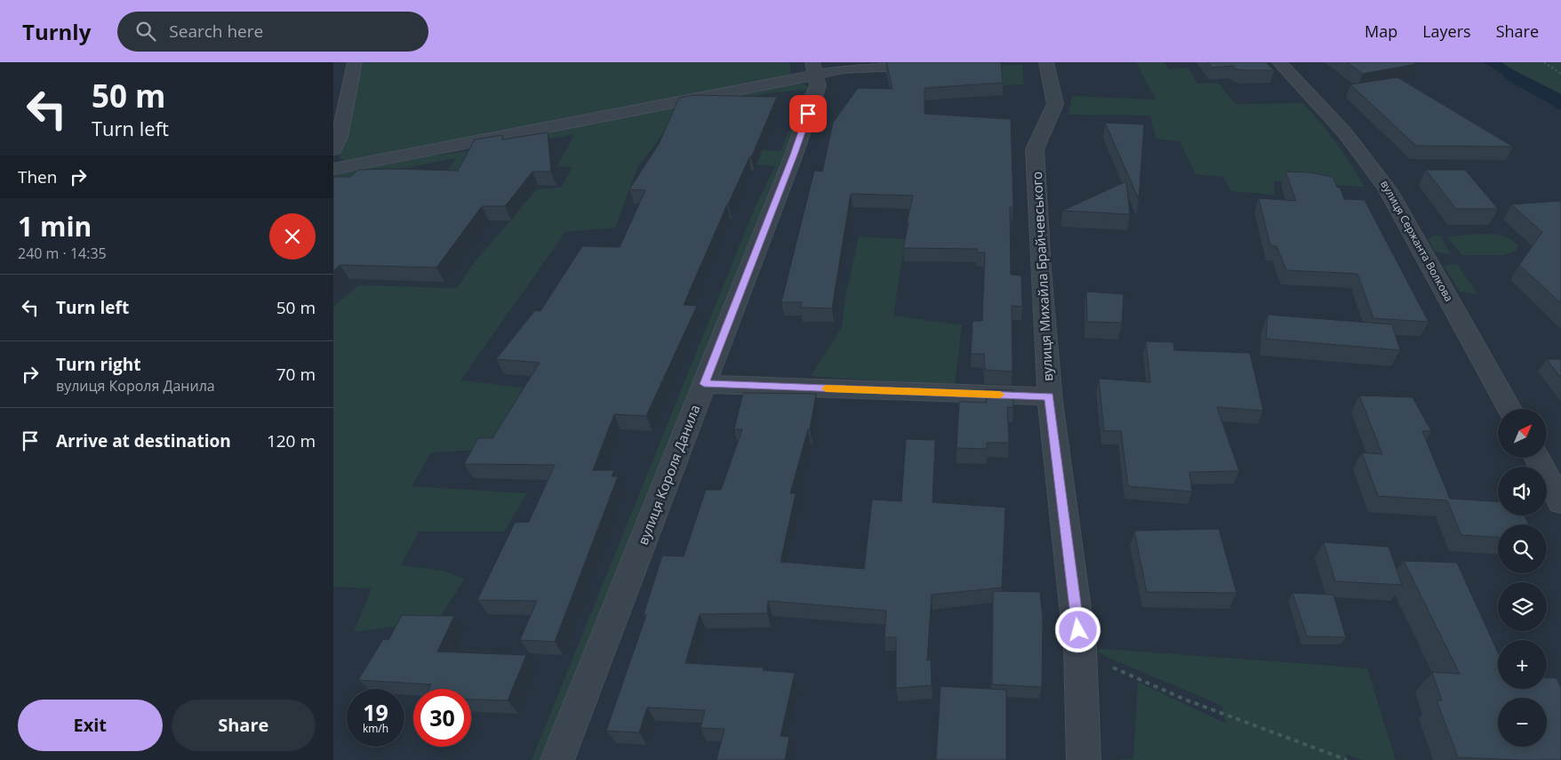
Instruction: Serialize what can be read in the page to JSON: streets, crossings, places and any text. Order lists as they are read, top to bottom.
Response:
{
  "streets": {
    "street": ["вулиця Сержанта Волкова", "вулиця Михайла Брайчевського", "вулиця Короля Данила"]
  },
  "north": "top right",
  "page": {
    "header": "Turnly",
    "search": "Search here",
    "nav": ["Map", "Layers", "Share"],
    "turn": ["50 m", "Turn left"],
    "then": "Then",
    "heading": ["1 min", "240 m · 14:35"],
    "list": [
      {
        "name": "Turn left",
        "value": "50 m"
      },
      {
        "name": "Turn right",
        "note": "вулиця Короля Данила",
        "value": "70 m"
      },
      {
        "name": "Arrive at destination",
        "value": "120 m"
      }
    ],
    "map_buttons": ["+", "−"],
    "speed": "19 km/h",
    "limit": "30",
    "buttons": ["Exit", "Share"]
  }
}
